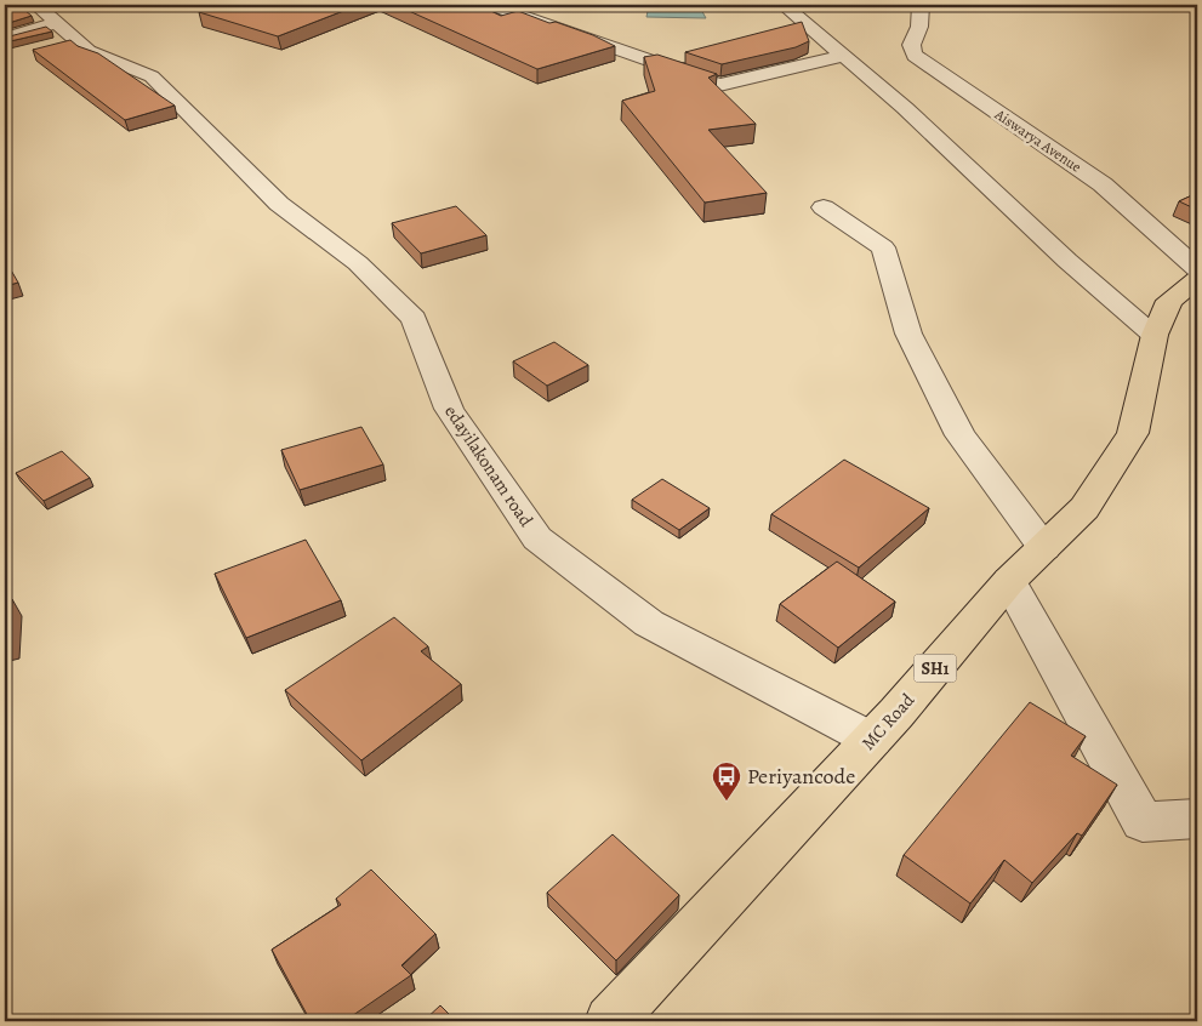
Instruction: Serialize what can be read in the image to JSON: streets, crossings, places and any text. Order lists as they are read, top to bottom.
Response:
{
  "streets": {
    "main road": ["SH1", "MC Road"],
    "street": ["Aiswarya Avenue", "edayilakonam road"]
  },
  "crossings": [
    ["edayilakonam road", "MC Road"]
  ],
  "places": {
    "bus stop": ["Periyancode"]
  }
}
